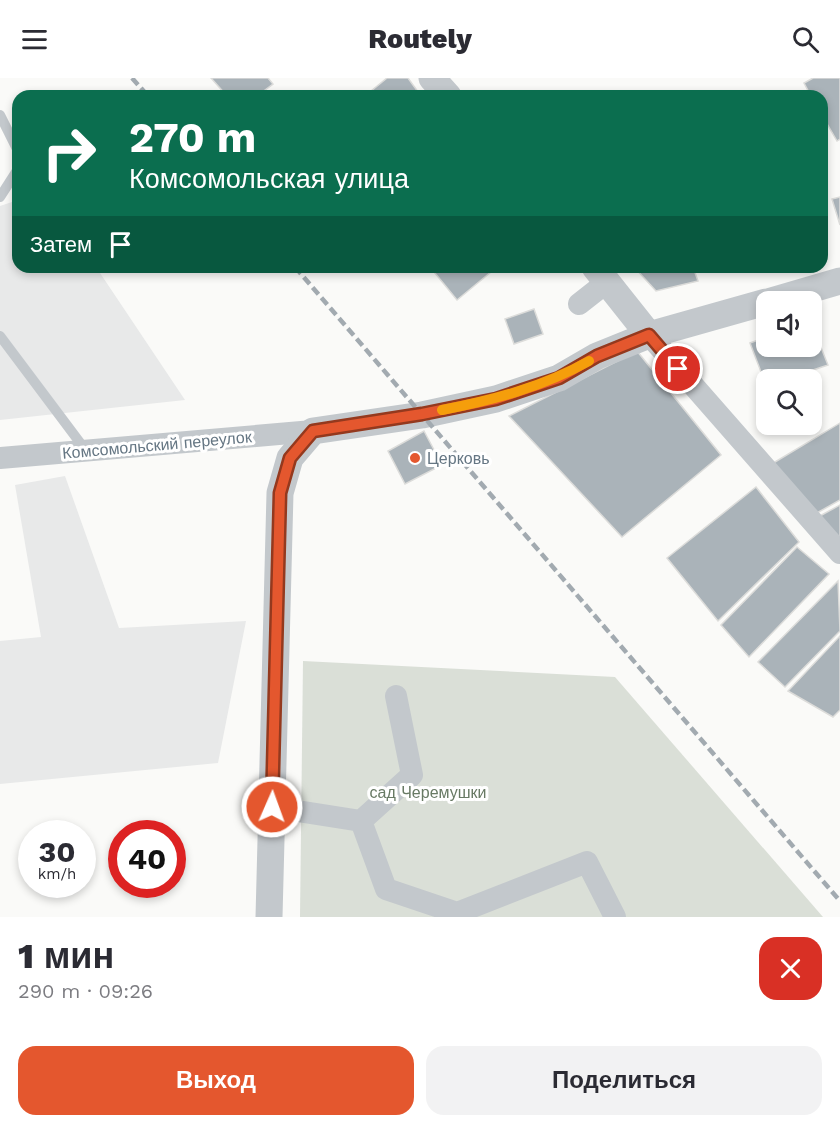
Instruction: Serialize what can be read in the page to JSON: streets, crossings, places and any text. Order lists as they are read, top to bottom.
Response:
{
  "streets": {
    "street": ["Комсомольский переулок"]
  },
  "parks": ["сад Черемушки"],
  "places": ["Церковь"],
  "page": {
    "header": "Routely",
    "turn": ["270 m", "Комсомольская улица"],
    "then": "Затем",
    "speed": "30 km/h",
    "limit": "40",
    "heading": ["1 мин", "290 m · 09:26"],
    "buttons": ["Выход", "Поделиться"]
  }
}
